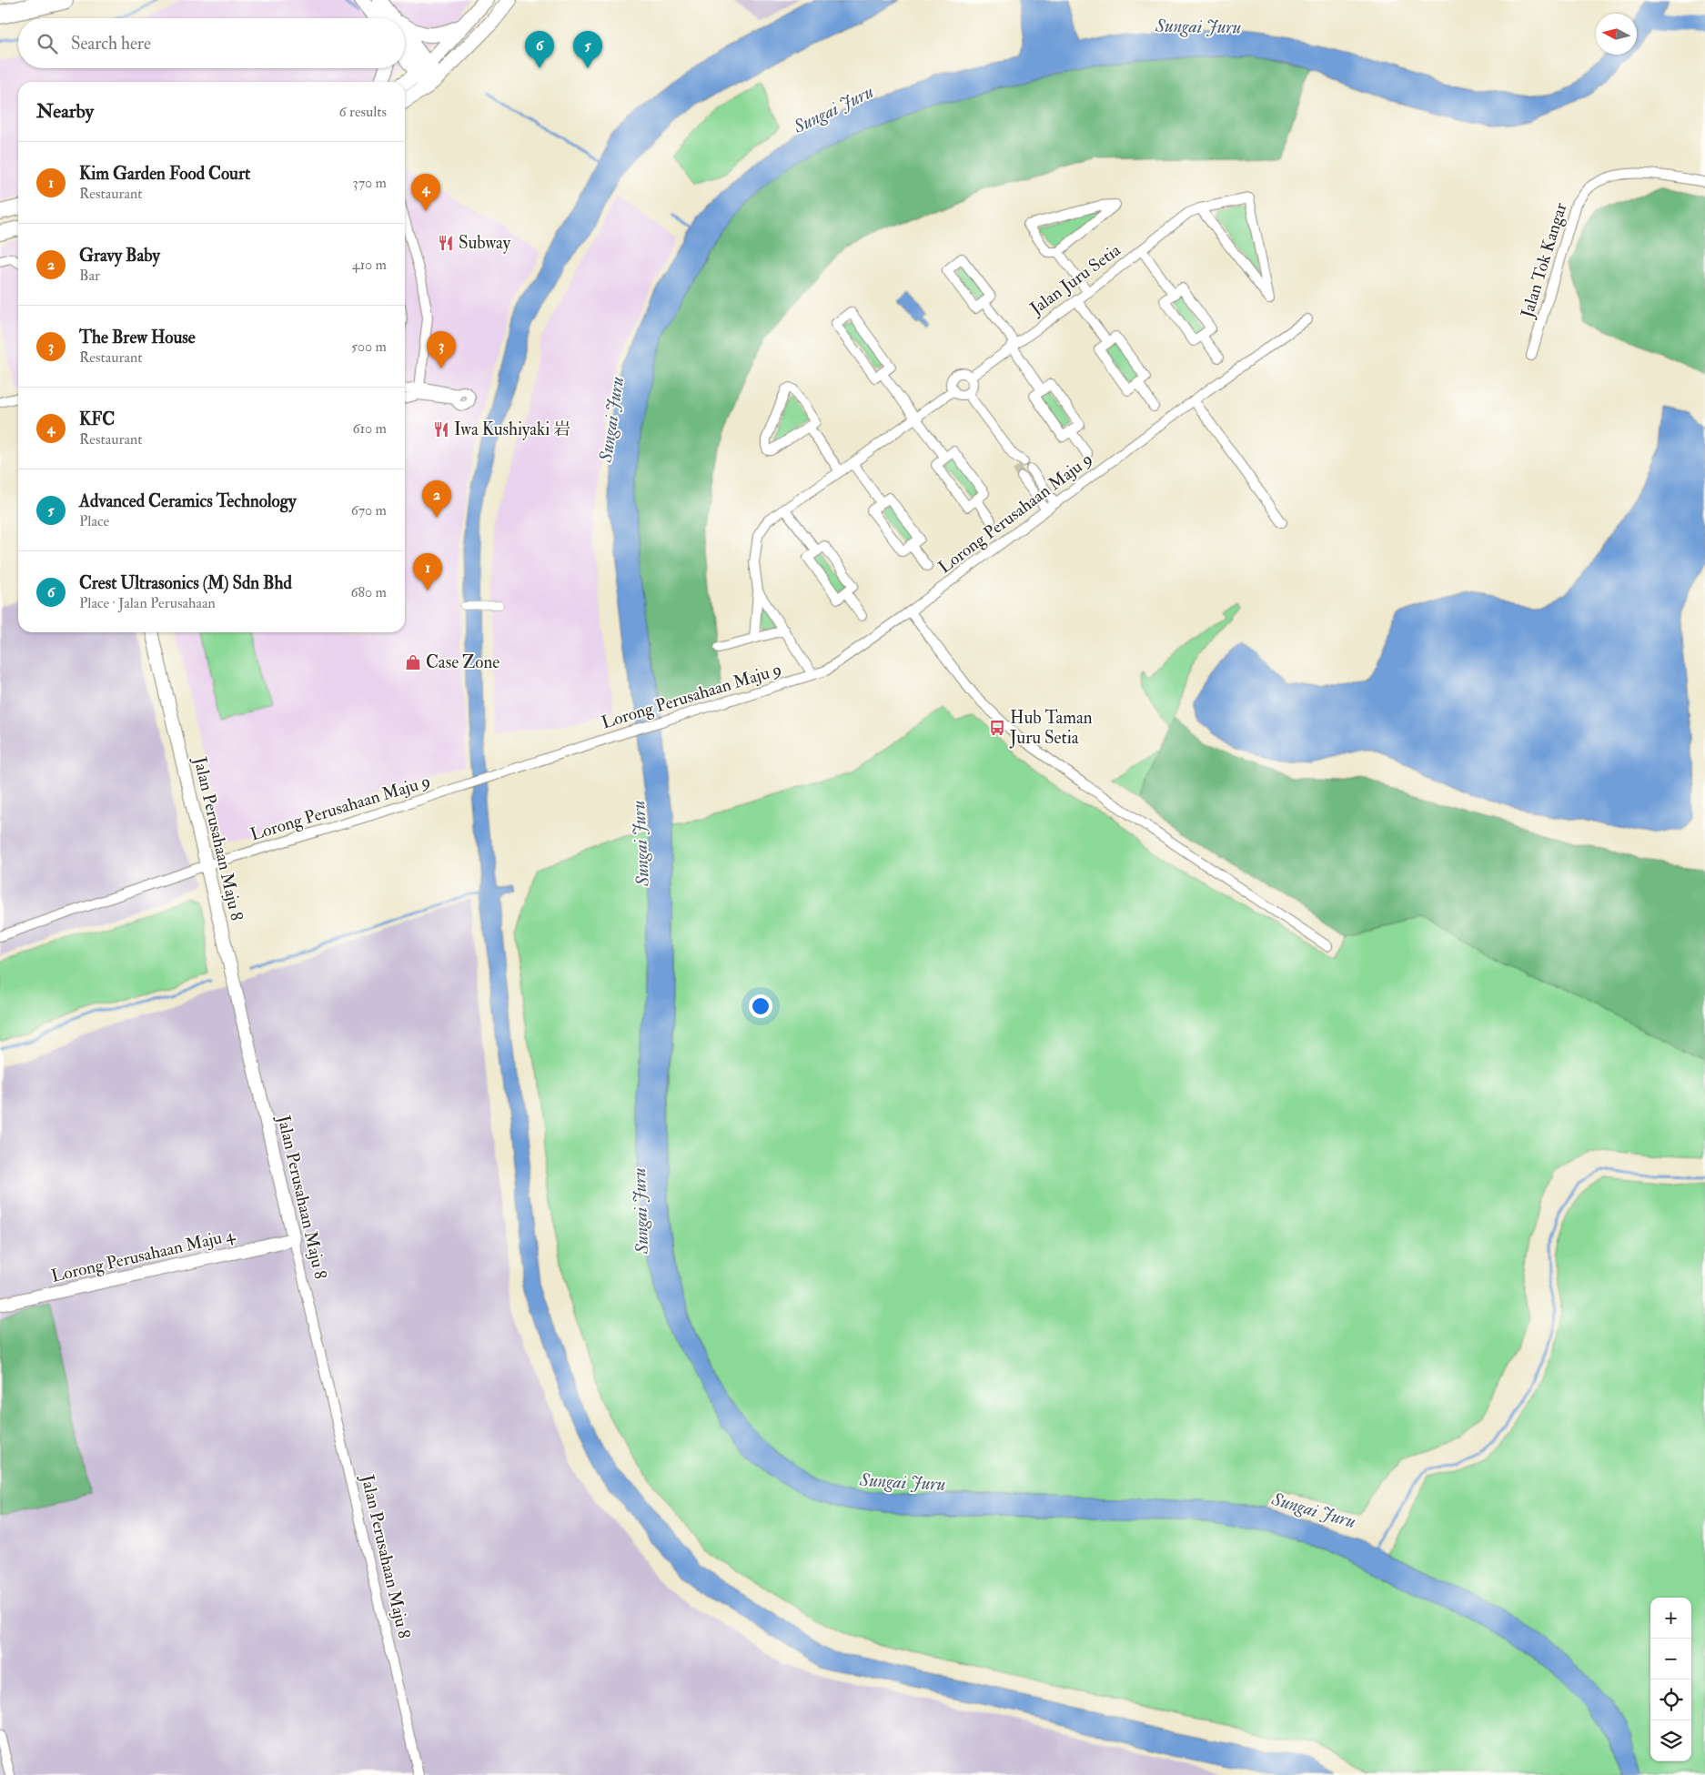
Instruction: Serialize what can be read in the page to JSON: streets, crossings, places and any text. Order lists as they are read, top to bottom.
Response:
{
  "streets": {
    "street": [
      "Jalan Tok Kangar",
      "Jalan Juru Setia",
      "Lorong Perusahaan Maju 9",
      "Jalan Perusahaan Maju 8",
      "Lorong Perusahaan Maju 4"
    ]
  },
  "crossings": [
    ["Lorong Perusahaan Maju 9", "Jalan Perusahaan Maju 8"],
    ["Jalan Perusahaan Maju 8", "Lorong Perusahaan Maju 4"]
  ],
  "water": ["Sungai Juru"],
  "places": {
    "restaurant": ["Subway", "Iwa Kushiyaki 岩"],
    "shop": ["Case Zone"],
    "bus stop": ["Hub Taman Juru Setia"]
  },
  "north": "left",
  "page": {
    "search": "Search here",
    "pins": [
      "5",
      "6",
      "4",
      "3",
      "2",
      "1"
    ],
    "heading": ["Nearby", "6 results"],
    "list": [
      {
        "mark": "1",
        "name": "Kim Garden Food Court",
        "note": "Restaurant",
        "value": "370 m"
      },
      {
        "mark": "2",
        "name": "Gravy Baby",
        "note": "Bar",
        "value": "410 m"
      },
      {
        "mark": "3",
        "name": "The Brew House",
        "note": "Restaurant",
        "value": "500 m"
      },
      {
        "mark": "4",
        "name": "KFC",
        "note": "Restaurant",
        "value": "610 m"
      },
      {
        "mark": "5",
        "name": "Advanced Ceramics Technology",
        "note": "Place",
        "value": "670 m"
      },
      {
        "mark": "6",
        "name": "Crest Ultrasonics (M) Sdn Bhd",
        "note": "Place · Jalan Perusahaan",
        "value": "680 m"
      }
    ],
    "map_buttons": ["+", "−"]
  }
}
